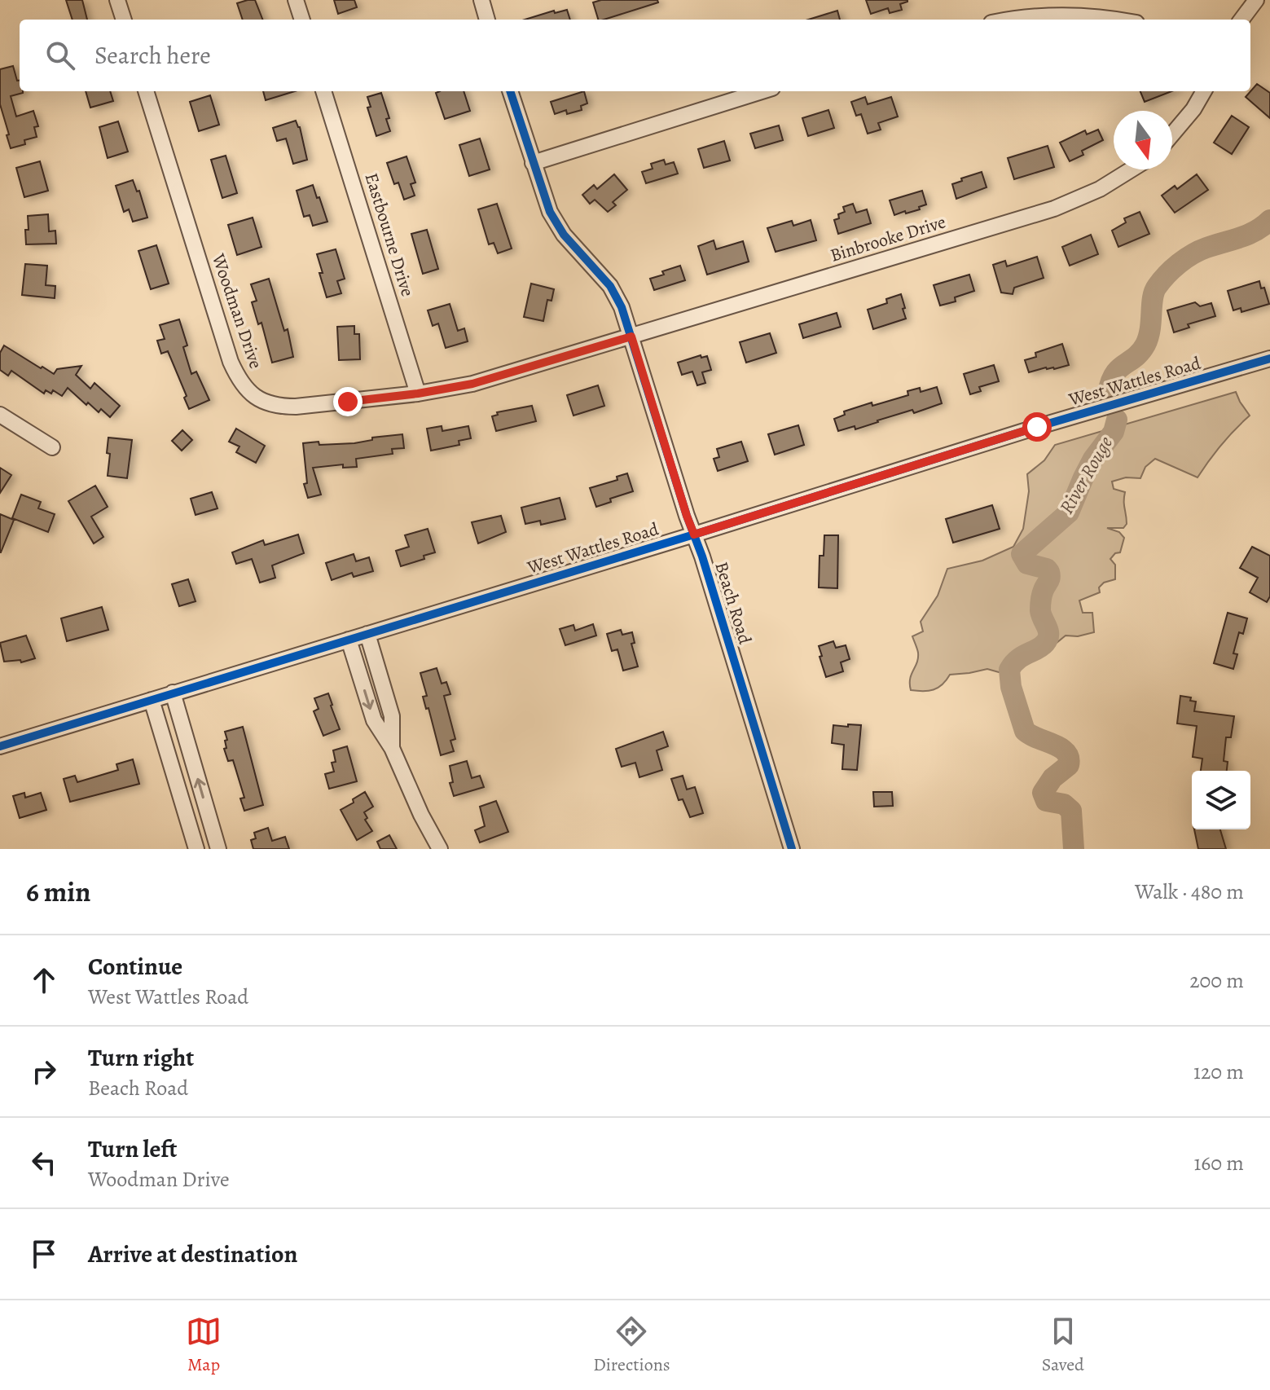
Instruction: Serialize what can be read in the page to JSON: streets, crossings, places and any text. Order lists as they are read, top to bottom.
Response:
{
  "streets": {
    "street": [
      "Eastbourne Drive",
      "Binbrooke Drive",
      "Woodman Drive",
      "West Wattles Road",
      "Beach Road"
    ]
  },
  "crossings": [
    ["Eastbourne Drive", "Woodman Drive"],
    ["Binbrooke Drive", "Woodman Drive"],
    ["Binbrooke Drive", "Beach Road"],
    ["Woodman Drive", "Beach Road"],
    ["West Wattles Road", "Beach Road"]
  ],
  "water": ["River Rouge"],
  "north": "bottom",
  "page": {
    "search": "Search here",
    "heading": ["6 min", "Walk · 480 m"],
    "list": [
      ["Continue", "West Wattles Road", "200 m"],
      ["Turn right", "Beach Road", "120 m"],
      ["Turn left", "Woodman Drive", "160 m"],
      "Arrive at destination"
    ],
    "nav": ["Map", "Directions", "Saved"]
  }
}
